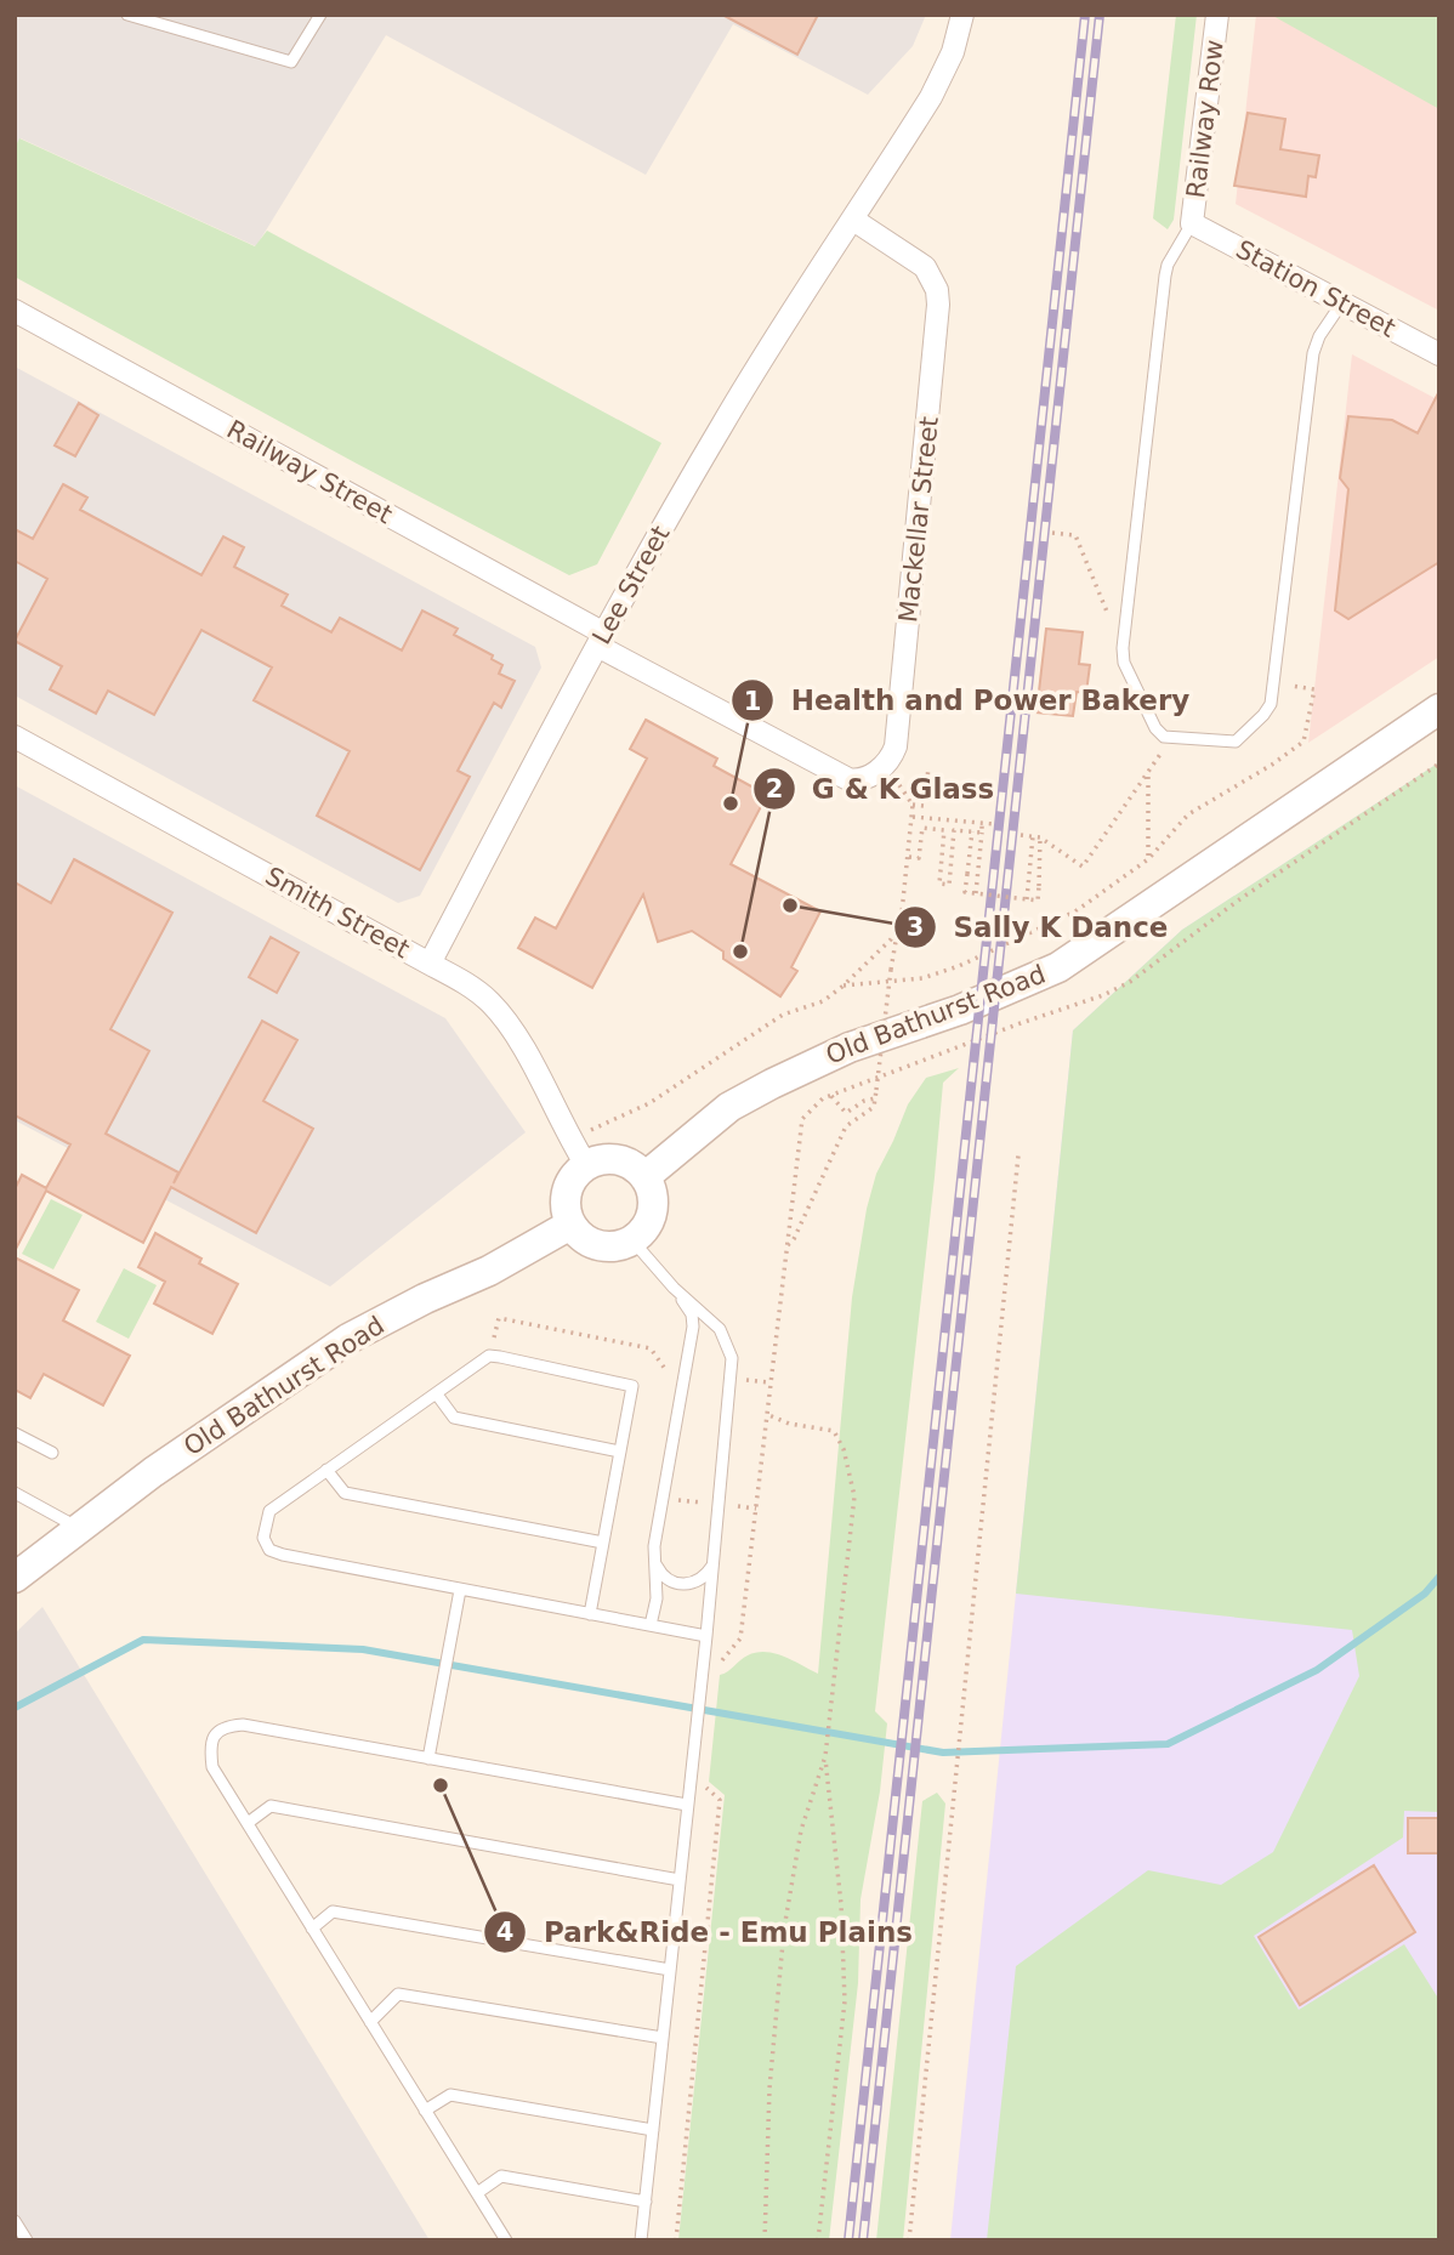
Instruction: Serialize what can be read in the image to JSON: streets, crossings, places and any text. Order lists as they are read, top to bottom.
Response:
{
  "streets": {
    "main road": ["Old Bathurst Road"],
    "street": [
      "Railway Row",
      "Station Street",
      "Railway Street",
      "Mackellar Street",
      "Lee Street",
      "Smith Street"
    ]
  },
  "crossings": [
    ["Railway Row", "Station Street"],
    ["Railway Street", "Mackellar Street"],
    ["Railway Street", "Lee Street"],
    ["Mackellar Street", "Lee Street"],
    ["Lee Street", "Smith Street"],
    ["Smith Street", "Old Bathurst Road"]
  ],
  "places": [
    "Health and Power Bakery",
    "Sally K Dance",
    "G & K Glass",
    "Park&Ride - Emu Plains"
  ]
}
